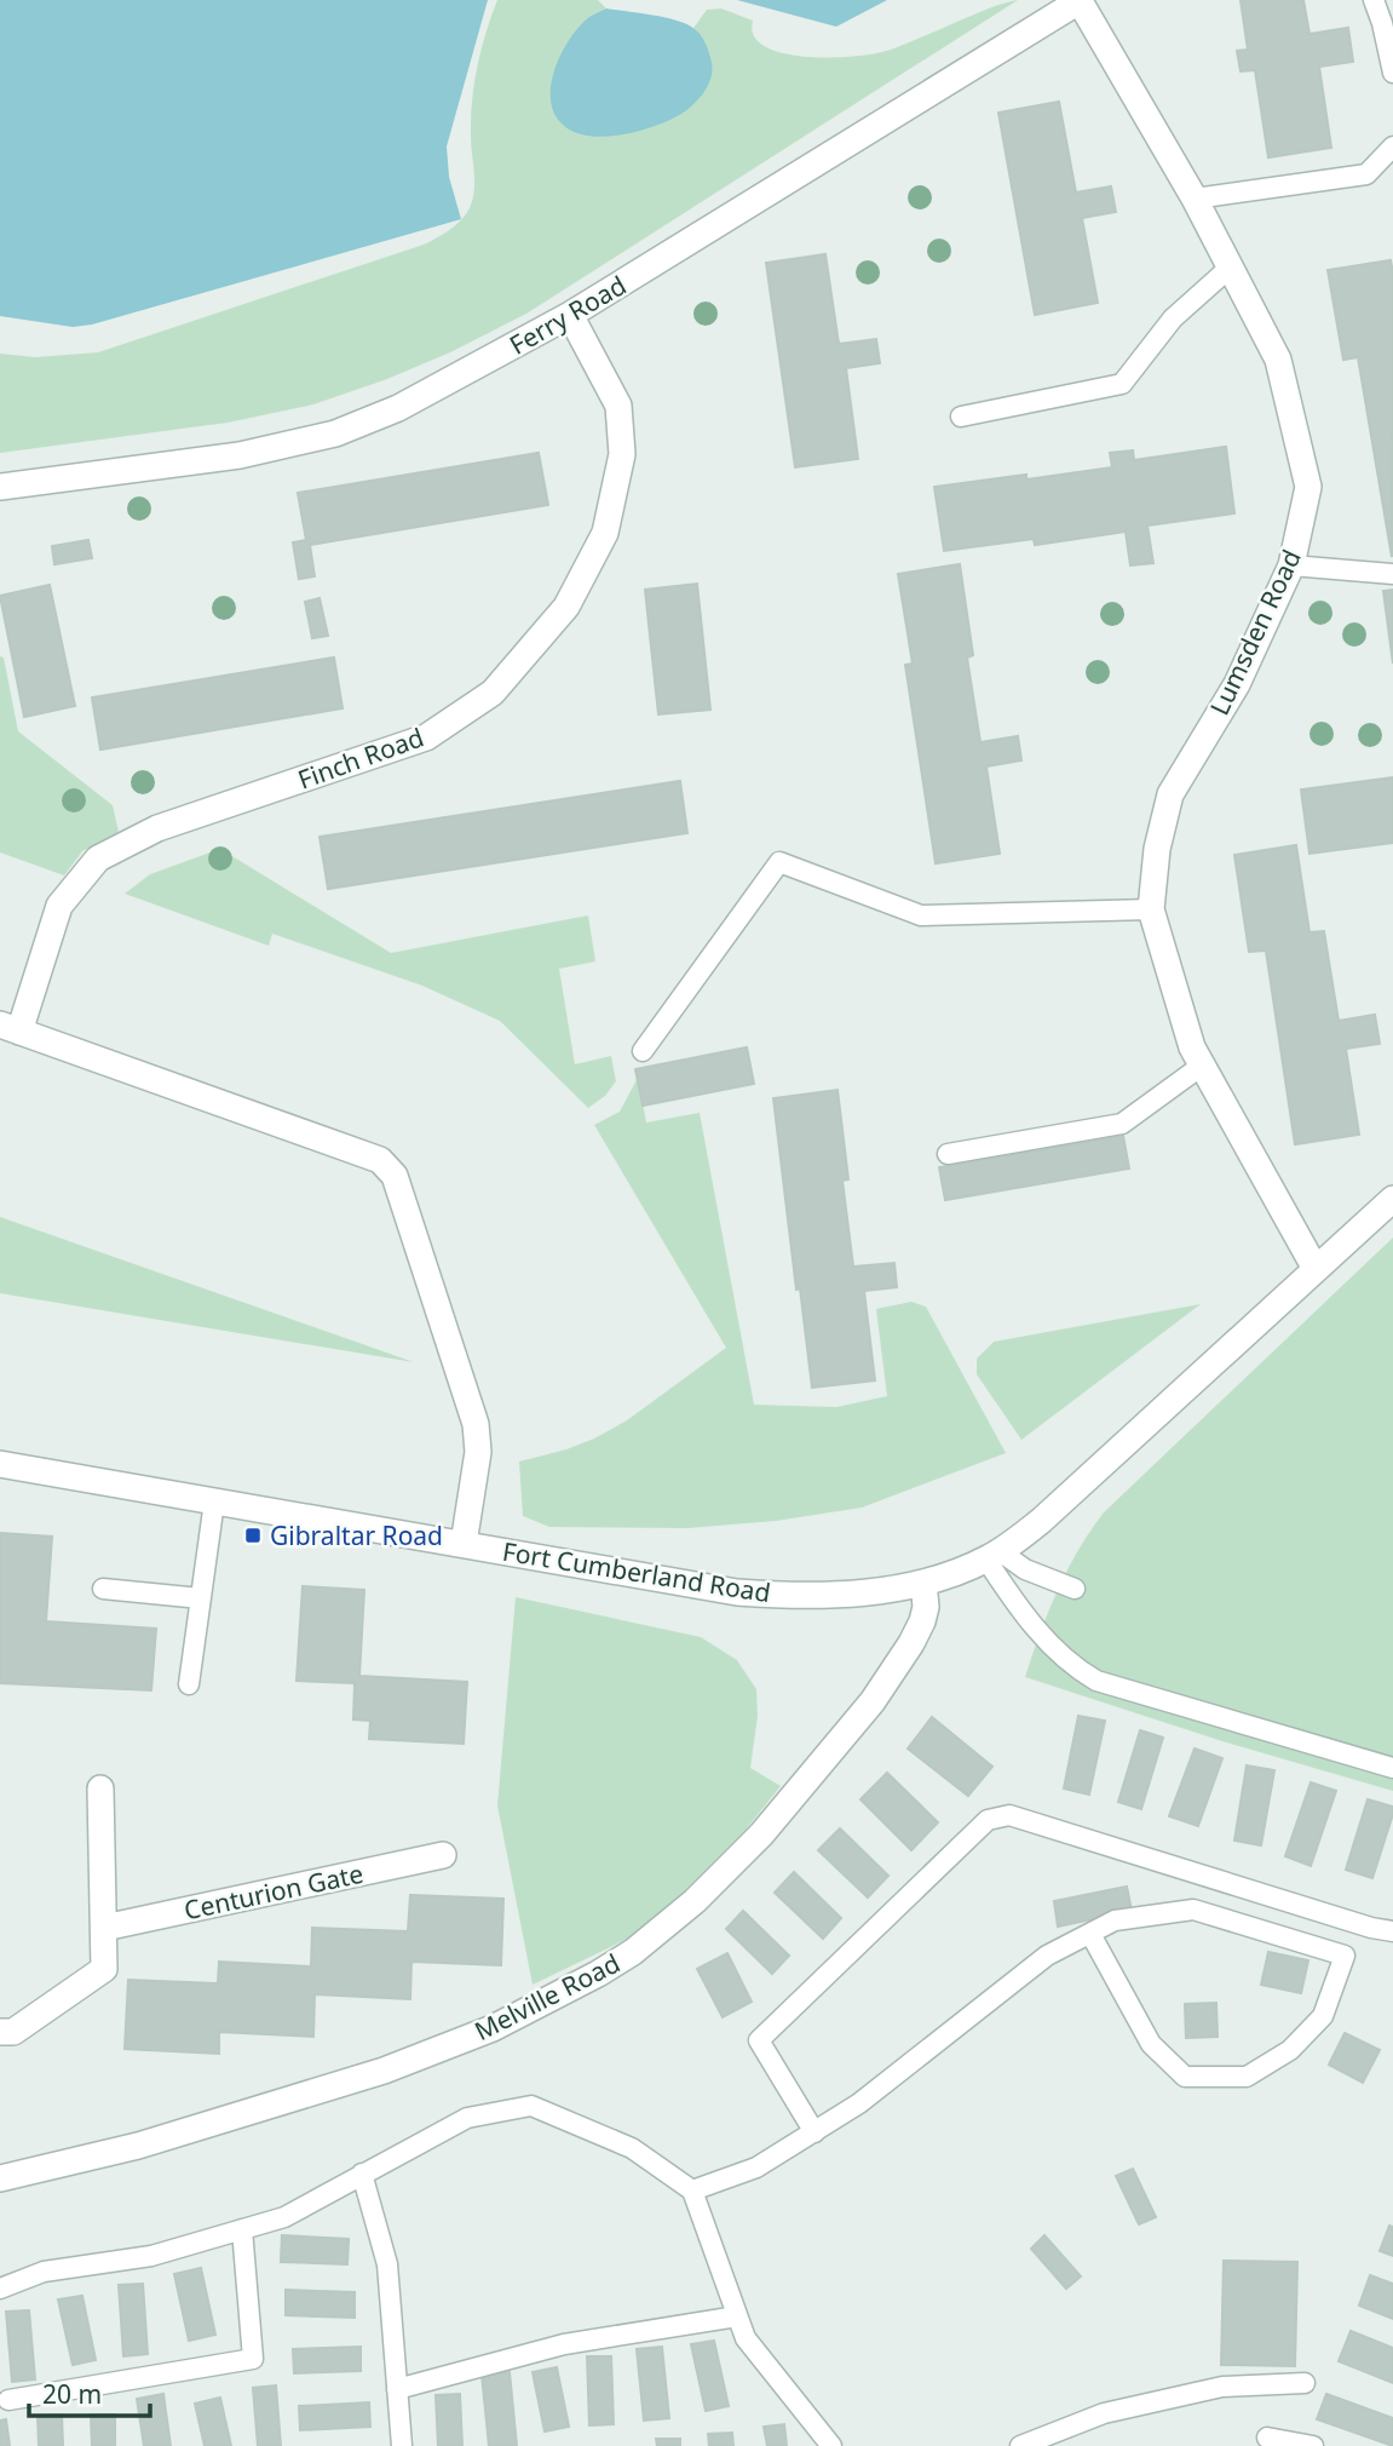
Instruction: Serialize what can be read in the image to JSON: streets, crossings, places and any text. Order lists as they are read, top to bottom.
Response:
{
  "streets": {
    "street": [
      "Ferry Road",
      "Lumsden Road",
      "Finch Road",
      "Fort Cumberland Road",
      "Centurion Gate",
      "Melville Road"
    ]
  },
  "crossings": [
    ["Ferry Road", "Lumsden Road"],
    ["Ferry Road", "Finch Road"],
    ["Lumsden Road", "Fort Cumberland Road"],
    ["Fort Cumberland Road", "Melville Road"]
  ],
  "places": {
    "transit": ["Gibraltar Road"]
  },
  "scale_bar": "20 m"
}
